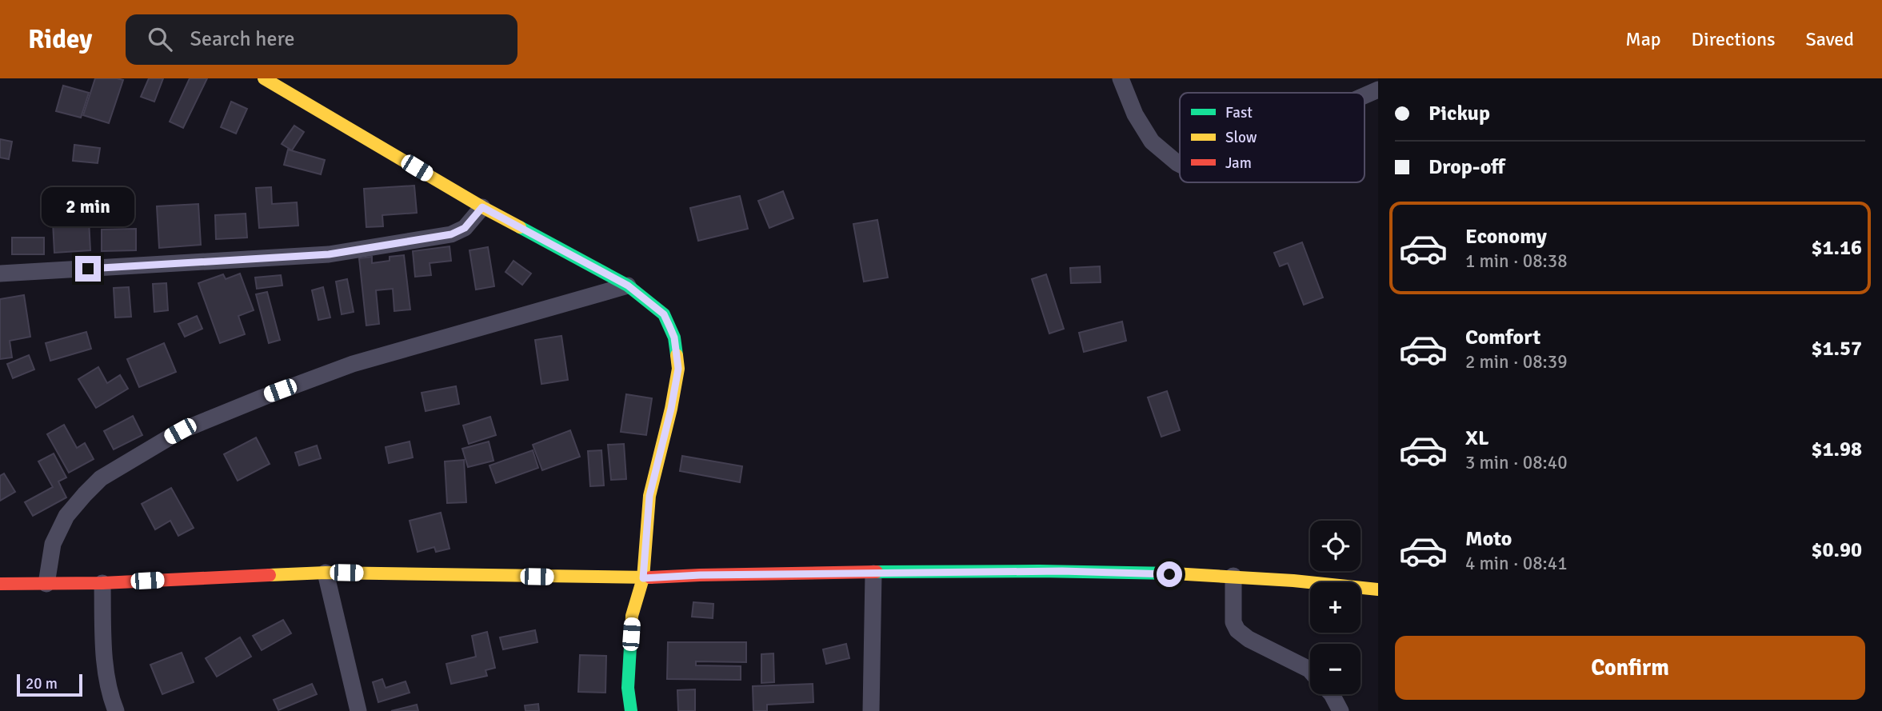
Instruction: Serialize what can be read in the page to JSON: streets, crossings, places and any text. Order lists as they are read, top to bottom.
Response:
{
  "legend": ["Fast", "Slow", "Jam"],
  "scale_bar": "20 m",
  "page": {
    "header": "Ridey",
    "search": "Search here",
    "nav": ["Map", "Directions", "Saved"],
    "banner": ["Pickup", "Drop-off"],
    "bubble": "2 min",
    "list": [
      {
        "name": "Economy",
        "note": "1 min · 08:38",
        "value": "$1.16"
      },
      {
        "name": "Comfort",
        "note": "2 min · 08:39",
        "value": "$1.57"
      },
      {
        "name": "XL",
        "note": "3 min · 08:40",
        "value": "$1.98"
      },
      {
        "name": "Moto",
        "note": "4 min · 08:41",
        "value": "$0.90"
      }
    ],
    "map_buttons": ["+", "−"],
    "buttons": "Confirm",
    "scale": "20 m"
  }
}
